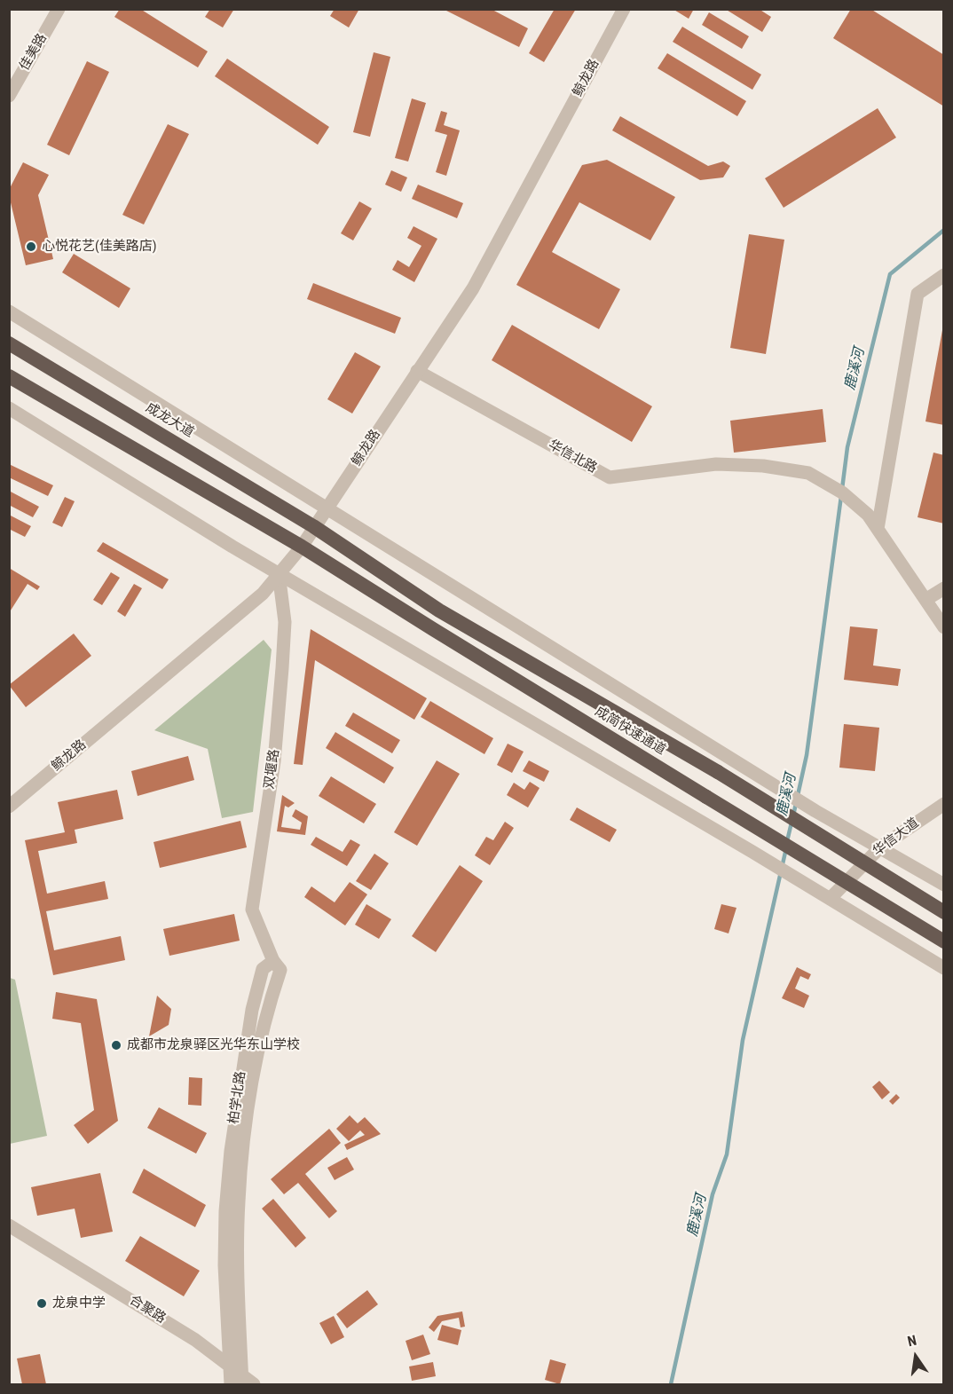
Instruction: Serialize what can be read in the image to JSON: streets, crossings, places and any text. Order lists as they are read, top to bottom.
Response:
{
  "streets": {
    "highway": ["成龙大道", "成简快速通道"],
    "street": [
      "佳美路",
      "鲸龙路",
      "华信北路",
      "双堰路",
      "华信大道",
      "柏学北路",
      "合聚路"
    ]
  },
  "crossings": [
    ["鲸龙路", "成龙大道"],
    ["鲸龙路", "华信北路"],
    ["鲸龙路", "成简快速通道"],
    ["鲸龙路", "双堰路"],
    ["成龙大道", "成简快速通道"],
    ["双堰路", "柏学北路"],
    ["柏学北路", "合聚路"]
  ],
  "water": ["鹿溪河"],
  "places": ["心悦花艺(佳美路店)", "成都市龙泉驿区光华东山学校", "龙泉中学"],
  "north": "top"
}
